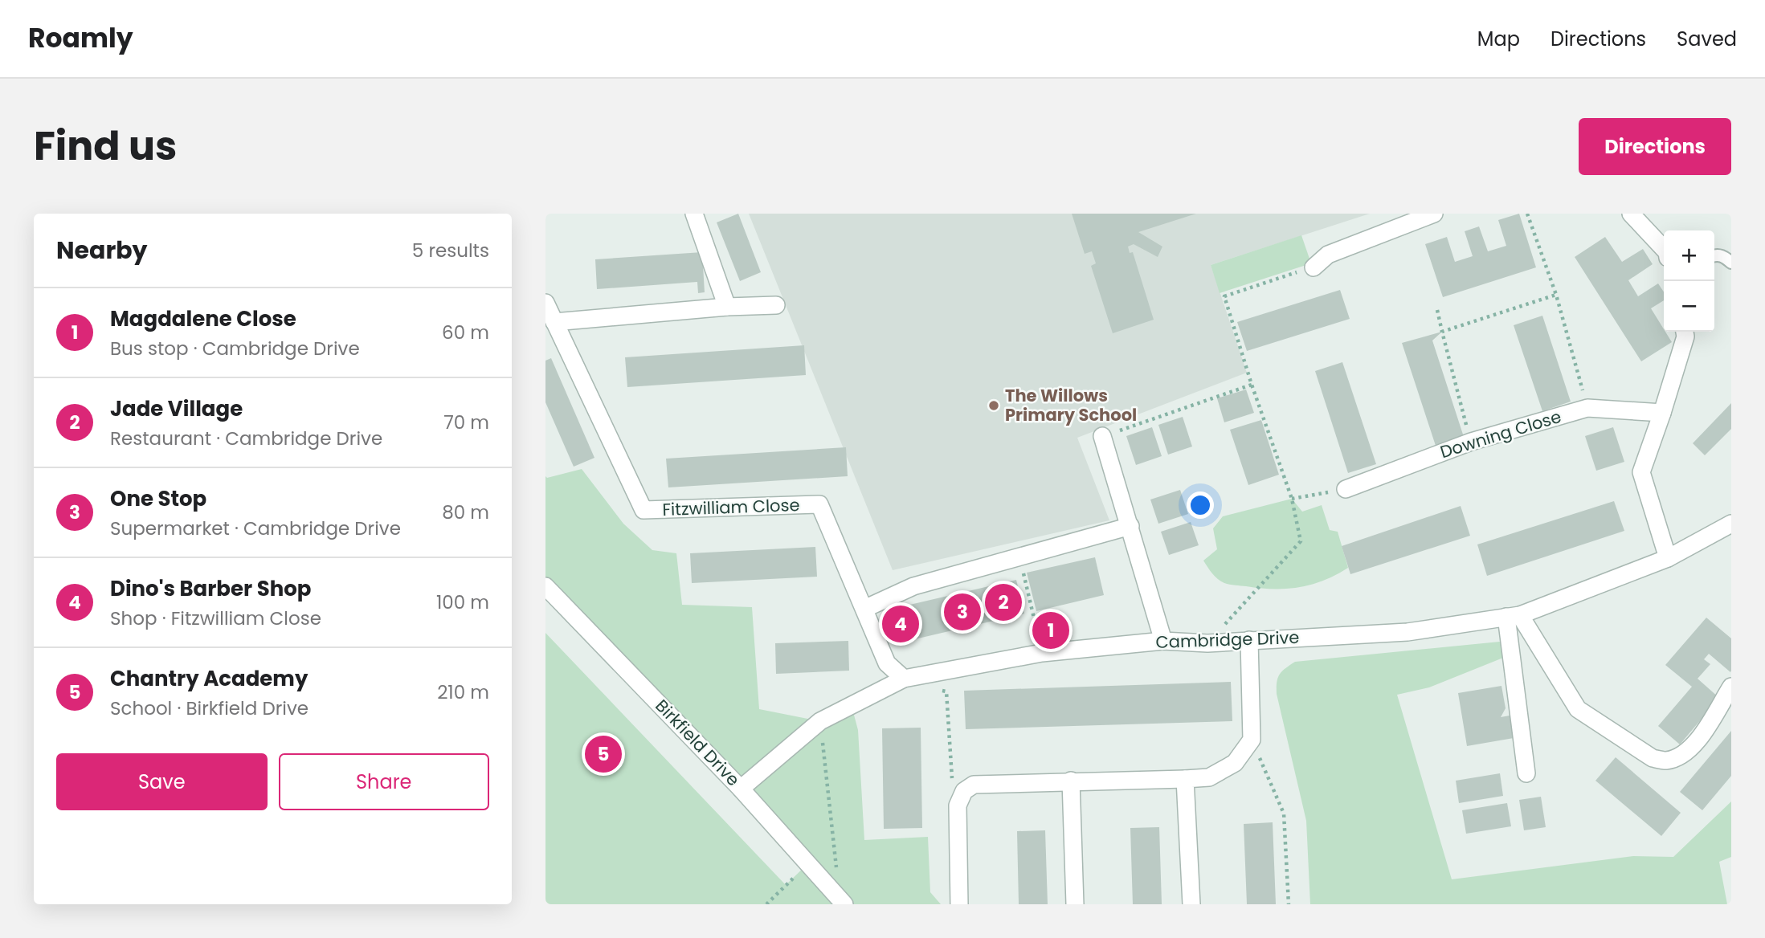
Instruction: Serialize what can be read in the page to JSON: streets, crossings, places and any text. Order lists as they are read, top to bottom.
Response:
{
  "streets": {
    "street": [
      "Downing Close",
      "Fitzwilliam Close",
      "Cambridge Drive",
      "Birkfield Drive"
    ]
  },
  "crossings": [
    ["Fitzwilliam Close", "Cambridge Drive"],
    ["Cambridge Drive", "Birkfield Drive"]
  ],
  "places": ["The Willows Primary School"],
  "page": {
    "header": "Roamly",
    "nav": ["Map", "Directions", "Saved"],
    "title": "Find us",
    "buttons": [
      "Directions",
      ["Save", "Share"]
    ],
    "heading": ["Nearby", "5 results"],
    "map_buttons": ["+", "−"],
    "list": [
      {
        "mark": "1",
        "name": "Magdalene Close",
        "note": "Bus stop · Cambridge Drive",
        "value": "60 m"
      },
      {
        "mark": "2",
        "name": "Jade Village",
        "note": "Restaurant · Cambridge Drive",
        "value": "70 m"
      },
      {
        "mark": "3",
        "name": "One Stop",
        "note": "Supermarket · Cambridge Drive",
        "value": "80 m"
      },
      {
        "mark": "4",
        "name": "Dino's Barber Shop",
        "note": "Shop · Fitzwilliam Close",
        "value": "100 m"
      },
      {
        "mark": "5",
        "name": "Chantry Academy",
        "note": "School · Birkfield Drive",
        "value": "210 m"
      }
    ],
    "pins": [
      "2",
      "3",
      "4",
      "1",
      "5"
    ]
  }
}
